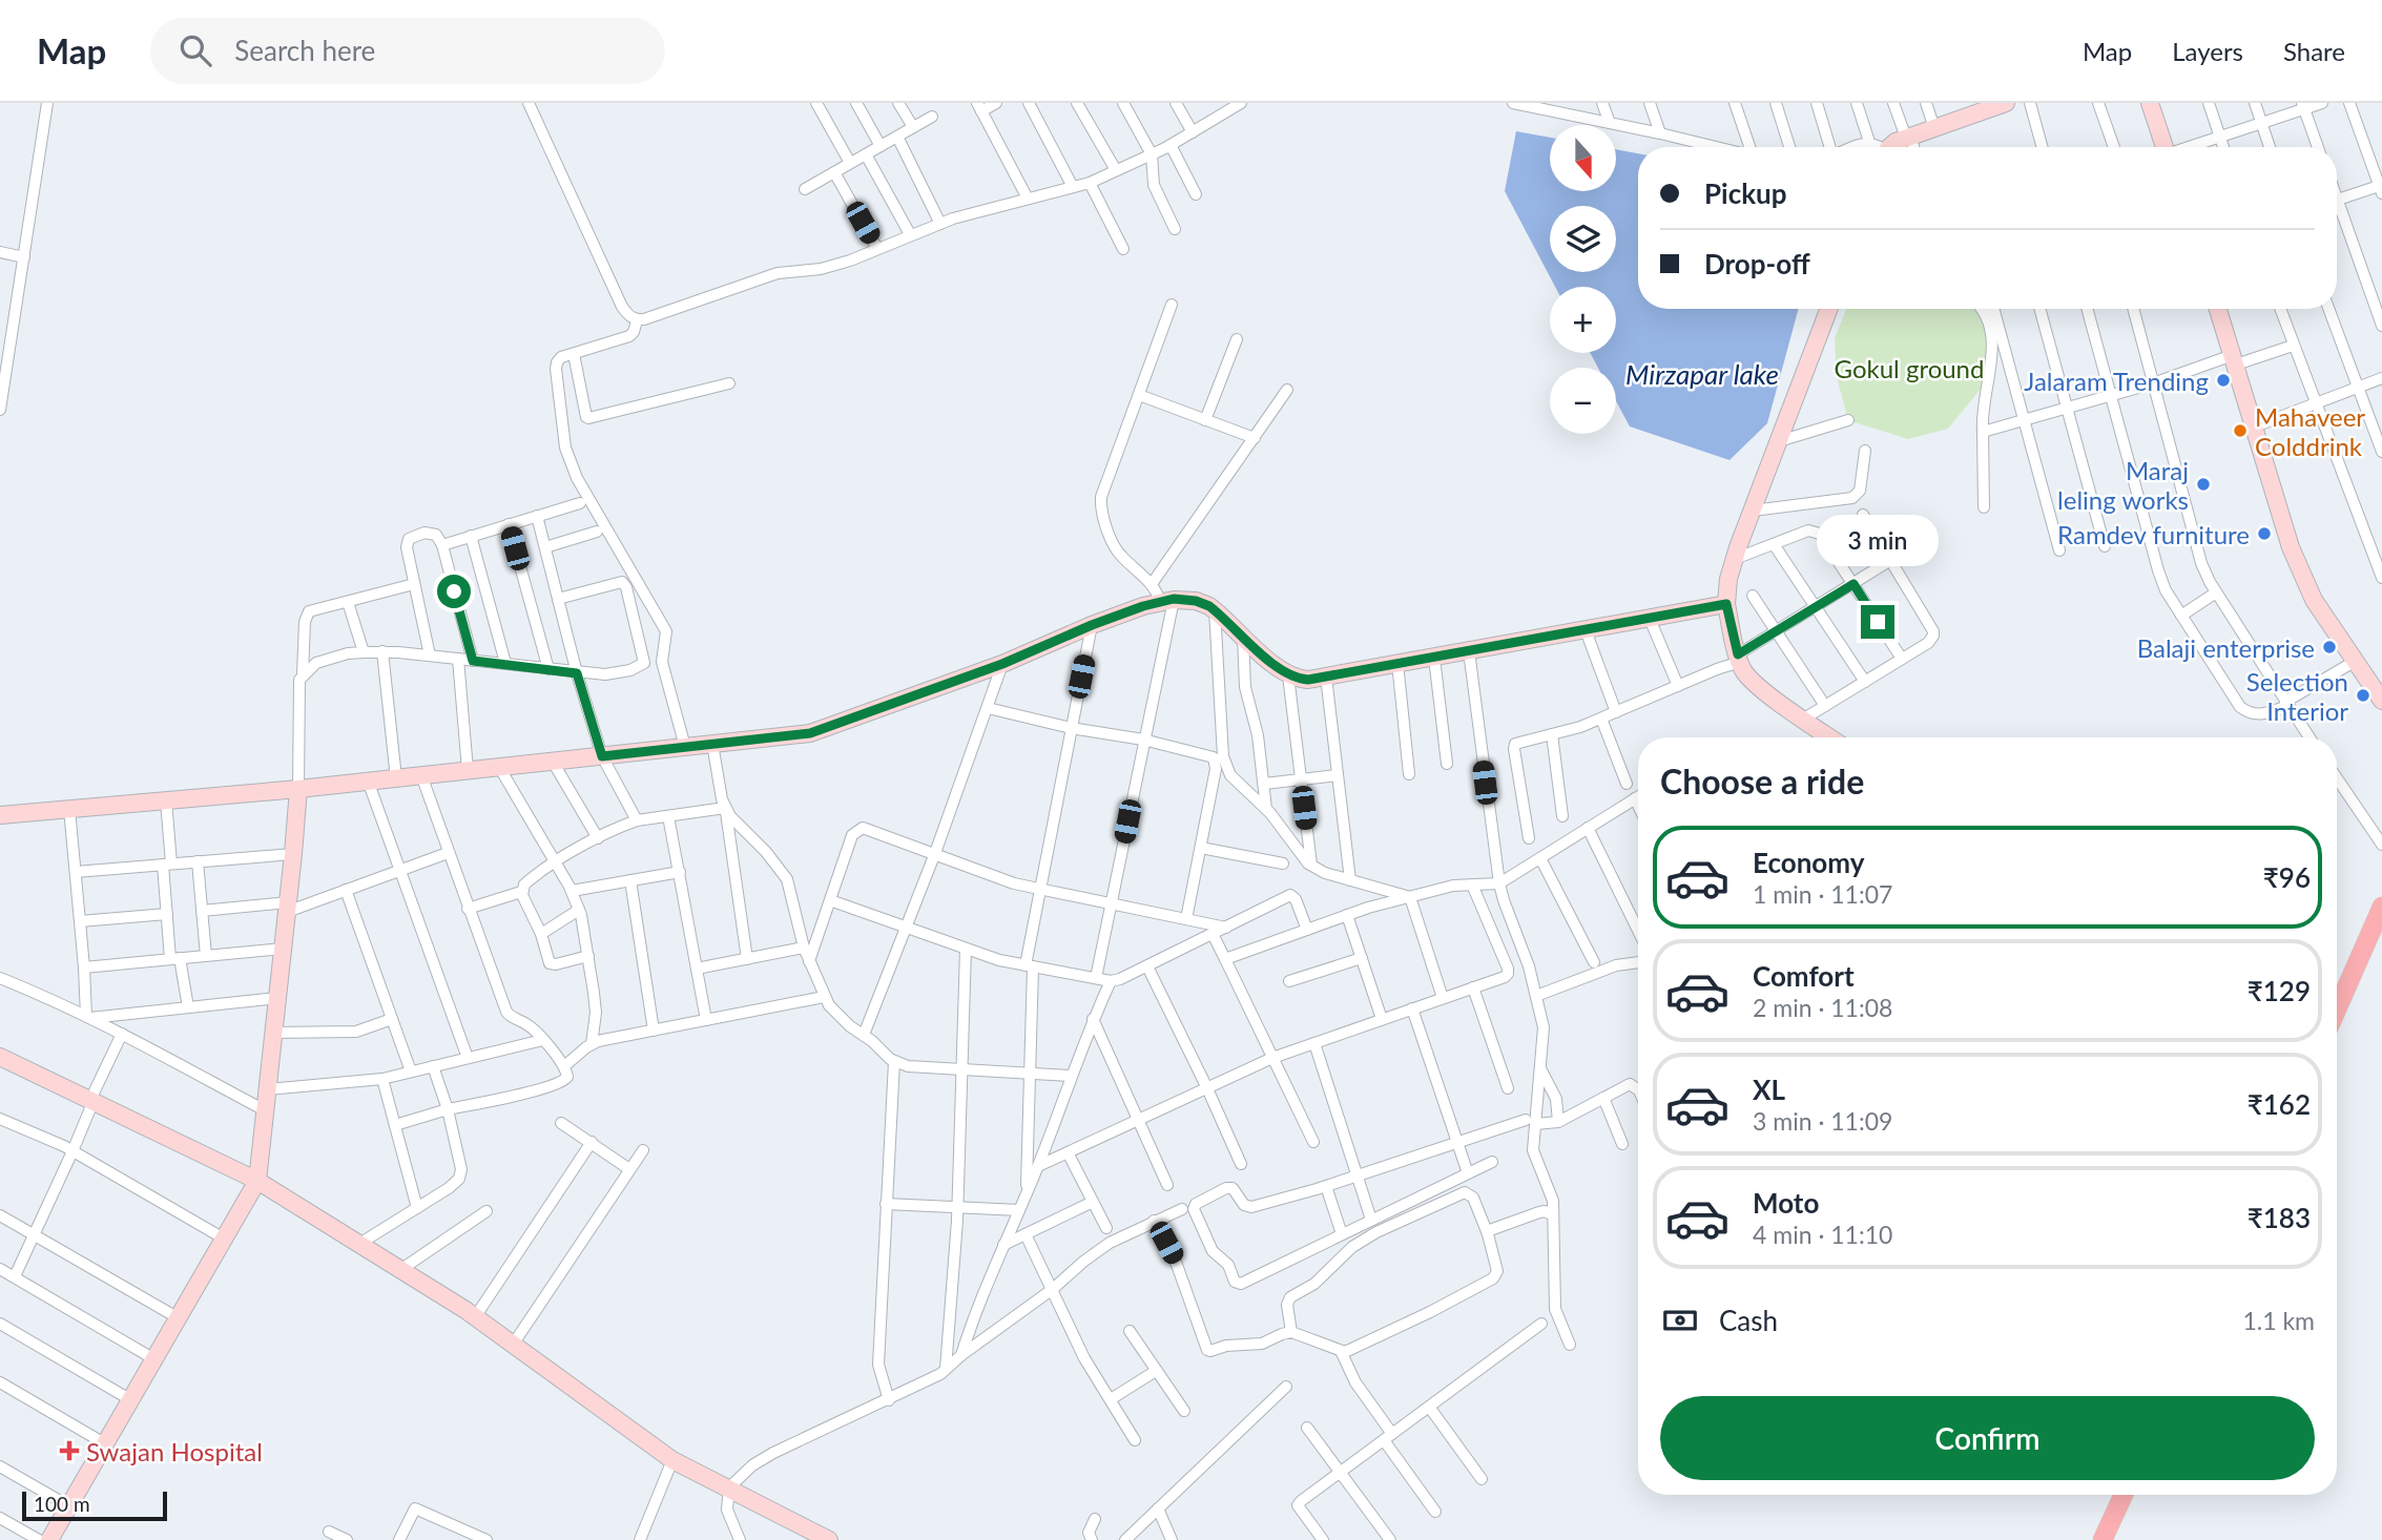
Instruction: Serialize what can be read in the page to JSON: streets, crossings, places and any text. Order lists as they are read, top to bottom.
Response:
{
  "water": ["Mirzapar lake"],
  "parks": ["Gokul ground"],
  "places": {
    "other": [
      "Jalaram Trending",
      "Mahaveer Colddrink",
      "Maraj leling works",
      "Ramdev furniture",
      "Balaji enterprise",
      "Selection Interior"
    ],
    "health": ["Swajan Hospital"]
  },
  "scale_bar": "100 m",
  "north": "bottom",
  "page": {
    "header": "Map",
    "search": "Search here",
    "nav": ["Map", "Layers", "Share"],
    "map_buttons": ["+", "−"],
    "banner": ["Pickup", "Drop-off"],
    "bubble": "3 min",
    "heading": "Choose a ride",
    "list": [
      {
        "name": "Economy",
        "note": "1 min · 11:07",
        "value": "₹96"
      },
      {
        "name": "Comfort",
        "note": "2 min · 11:08",
        "value": "₹129"
      },
      {
        "name": "XL",
        "note": "3 min · 11:09",
        "value": "₹162"
      },
      {
        "name": "Moto",
        "note": "4 min · 11:10",
        "value": "₹183"
      }
    ],
    "pay": ["Cash", "1.1 km"],
    "buttons": "Confirm",
    "scale": "100 m"
  }
}
